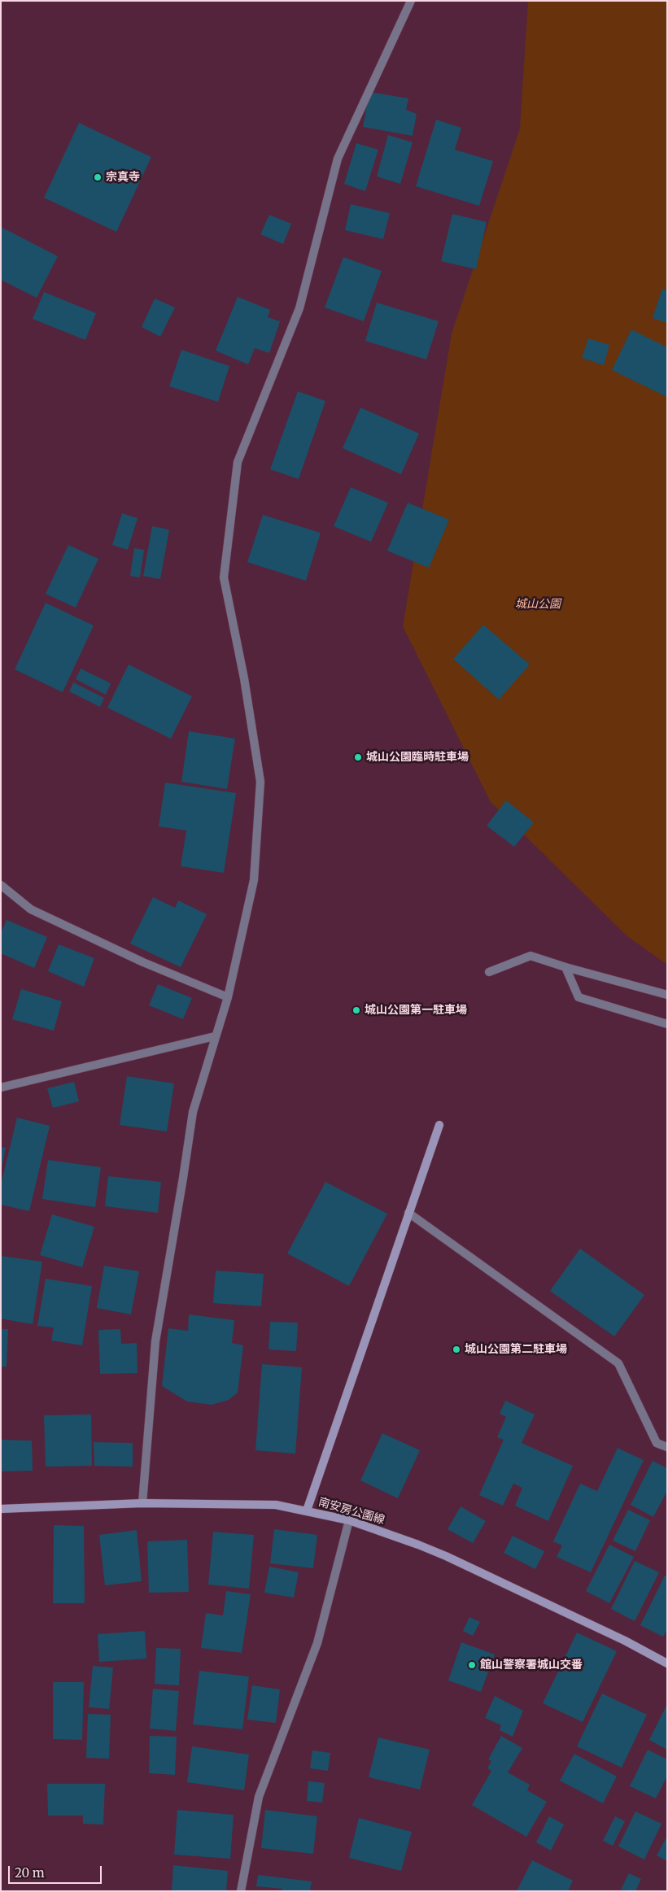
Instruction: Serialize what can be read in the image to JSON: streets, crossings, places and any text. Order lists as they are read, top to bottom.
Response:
{
  "streets": {
    "main road": ["南安房公園線"]
  },
  "parks": ["城山公園"],
  "places": [
    "宗真寺",
    "城山公園臨時駐車場",
    "城山公園第一駐車場",
    "城山公園第二駐車場",
    "館山警察署城山交番"
  ],
  "scale_bar": "20 m"
}
